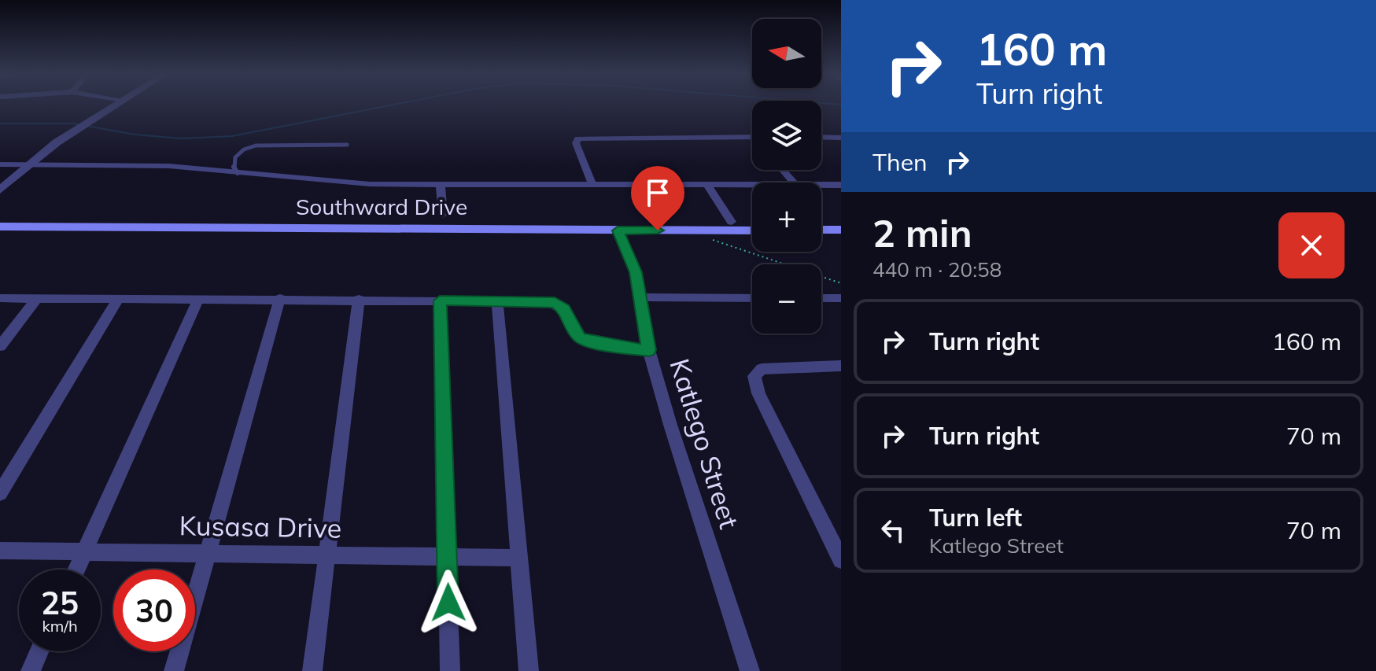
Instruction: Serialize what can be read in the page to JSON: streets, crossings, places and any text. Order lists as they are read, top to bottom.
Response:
{
  "streets": {
    "main road": ["Southward Drive"],
    "street": ["Katlego Street", "Kusasa Drive"]
  },
  "crossings": [
    ["Southward Drive", "Katlego Street"]
  ],
  "north": "left",
  "page": {
    "turn": ["160 m", "Turn right"],
    "map_buttons": ["+", "−"],
    "then": "Then",
    "heading": ["2 min", "440 m · 20:58"],
    "list": [
      {
        "name": "Turn right",
        "value": "160 m"
      },
      {
        "name": "Turn right",
        "value": "70 m"
      },
      {
        "name": "Turn left",
        "note": "Katlego Street",
        "value": "70 m"
      }
    ],
    "speed": "25 km/h",
    "limit": "30"
  }
}
